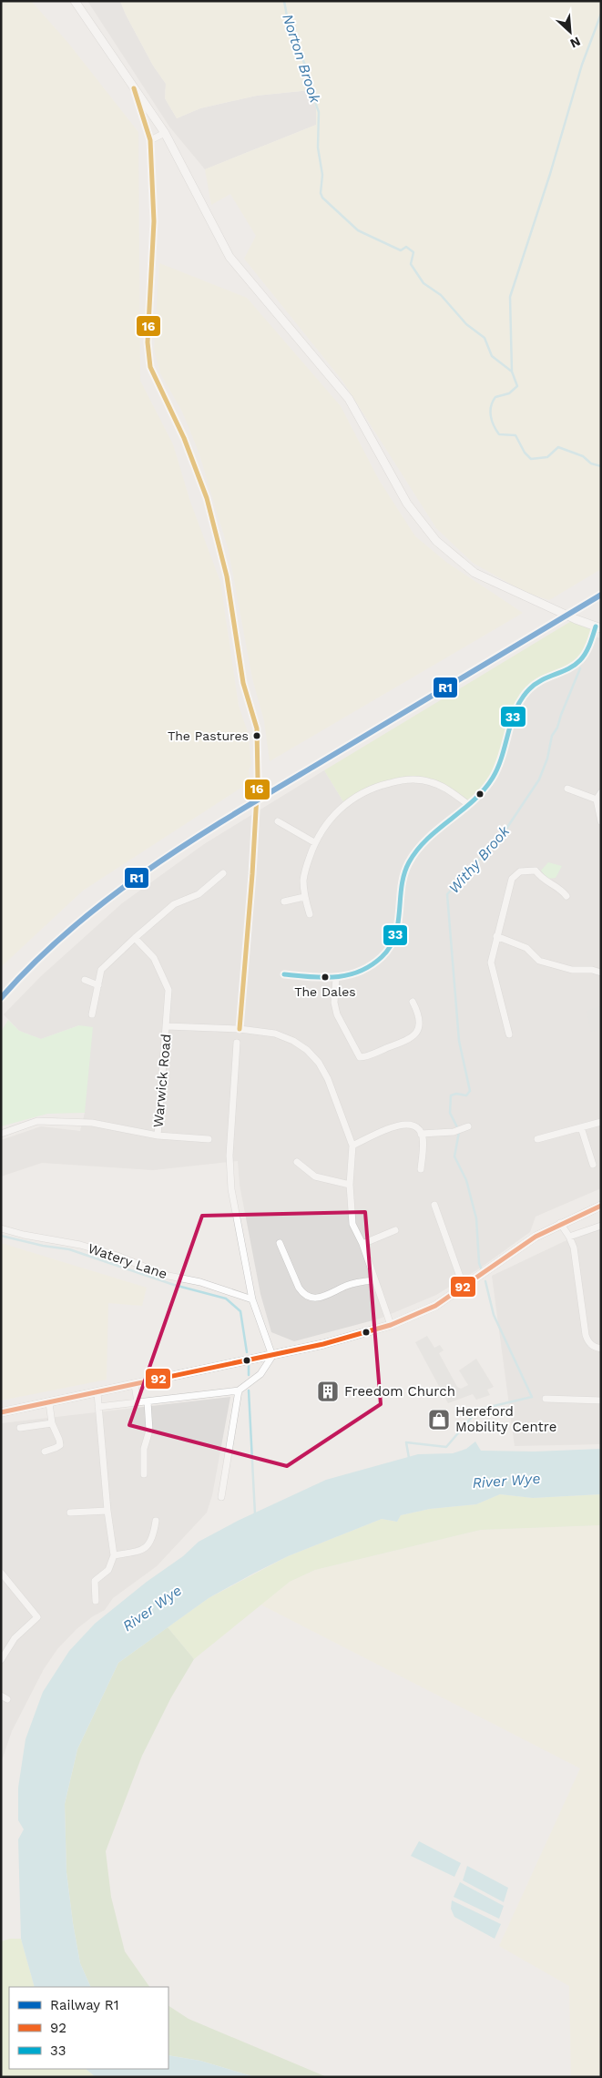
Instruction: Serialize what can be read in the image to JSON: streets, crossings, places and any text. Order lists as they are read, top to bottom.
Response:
{
  "streets": {
    "street": ["Warwick Road", "Watery Lane"]
  },
  "water": ["Norton Brook", "Withy Brook", "River Wye"],
  "places": {
    "other": ["The Pastures", "The Dales"],
    "building": ["Freedom Church"],
    "shop": ["Hereford Mobility Centre"]
  },
  "lines": [
    "transit line 16",
    "rail line R1",
    "transit line 33",
    "transit line 92"
  ],
  "legend": ["Railway R1", "92", "33"],
  "north": "bottom right"
}
